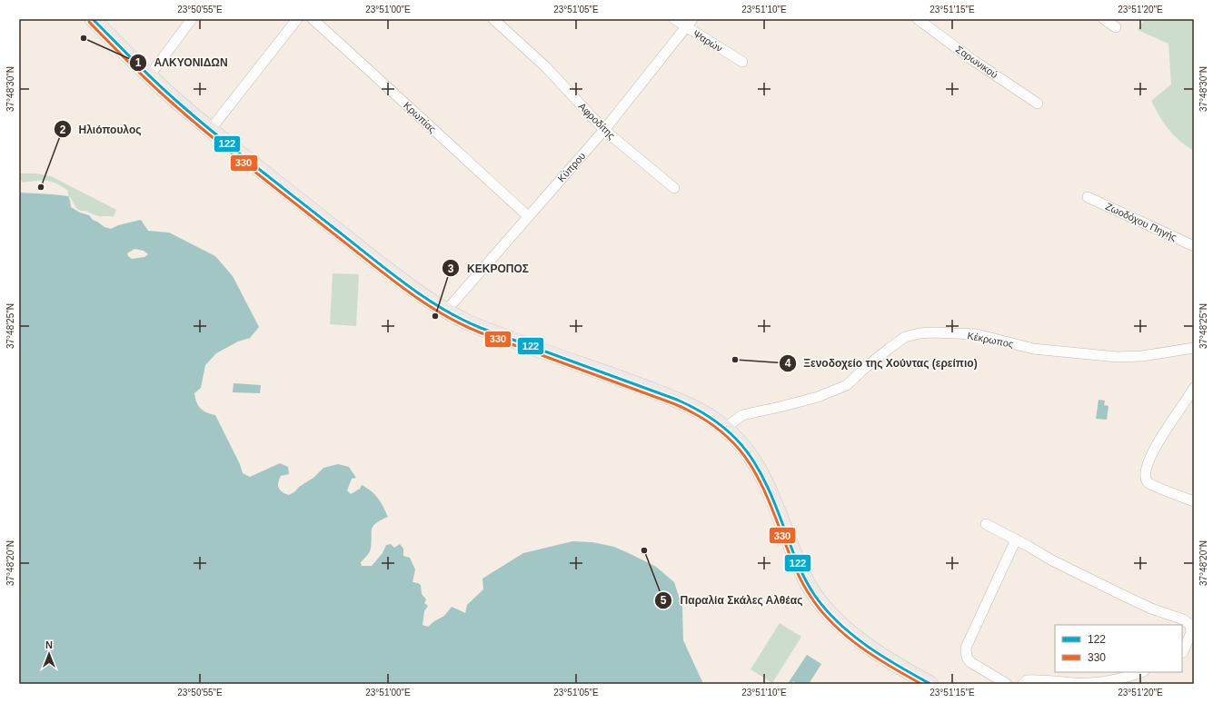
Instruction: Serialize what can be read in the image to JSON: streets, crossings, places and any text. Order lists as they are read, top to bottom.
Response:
{
  "streets": {
    "street": [
      "Ψαρών",
      "Σαρωνικού",
      "Κρωπίας",
      "Αφροδίτης",
      "Κύπρου",
      "Ζωοδόχου Πηγής",
      "Κέκρωπος"
    ]
  },
  "crossings": [
    ["Ψαρών", "Κύπρου"],
    ["Κρωπίας", "Κύπρου"],
    ["Αφροδίτης", "Κύπρου"]
  ],
  "places": [
    "ΑΛΚΥΟΝΙΔΩΝ",
    "Ηλιόπουλος",
    "ΚΕΚΡΟΠΟΣ",
    "Ξενοδοχείο της Χούντας (ερείπιο)",
    "Παραλία Σκάλες Αλθέας"
  ],
  "lines": ["transit line 122", "transit line 330"],
  "legend": ["122", "330"],
  "north": "top",
  "coordinates": [
    "23°50'55\"E",
    "23°51'00\"E",
    "23°51'05\"E",
    "23°51'10\"E",
    "23°51'15\"E",
    "23°51'20\"E",
    "37°48'30\"N",
    "37°48'25\"N",
    "37°48'20\"N"
  ]
}
